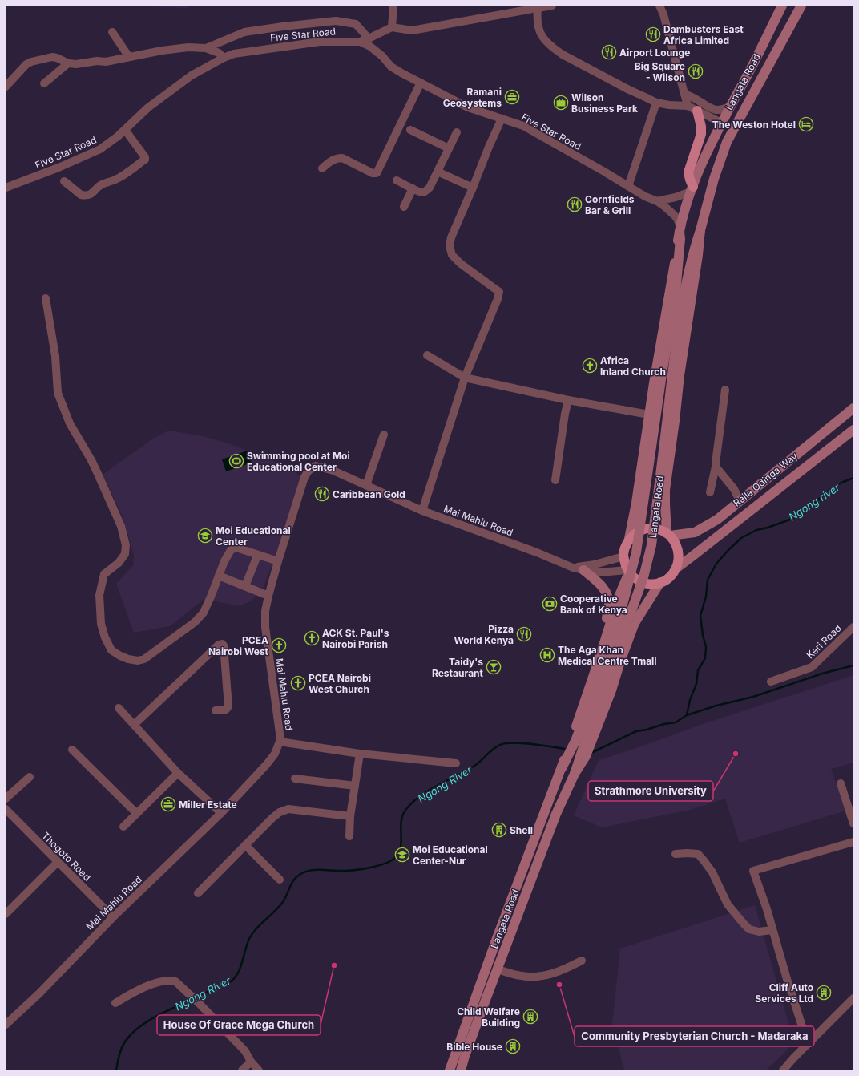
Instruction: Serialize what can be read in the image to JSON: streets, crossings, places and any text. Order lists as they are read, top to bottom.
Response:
{
  "streets": {
    "main road": ["Langata Road", "Raila Odinga Way"],
    "street": [
      "Five Star Road",
      "Mai Mahiu Road",
      "Keri Road",
      "Thogoto Road"
    ]
  },
  "crossings": [
    ["Five Star Road", "Langata Road"],
    ["Langata Road", "Raila Odinga Way"],
    ["Langata Road", "Mai Mahiu Road"],
    ["Raila Odinga Way", "Mai Mahiu Road"],
    ["Mai Mahiu Road", "Thogoto Road"]
  ],
  "water": ["Ngong river", "Ngong River"],
  "places": {
    "restaurant": [
      "Dambusters East Africa Limited",
      "Airport Lounge",
      "Big Square - Wilson",
      "Cornfields Bar & Grill",
      "Caribbean Gold",
      "Pizza World Kenya"
    ],
    "office": ["Ramani Geosystems", "Wilson Business Park", "Miller Estate"],
    "hotel": ["The Weston Hotel"],
    "church": [
      "Africa Inland Church",
      "ACK St. Paul's Nairobi Parish",
      "PCEA Nairobi West",
      "PCEA Nairobi West Church"
    ],
    "sports": ["Swimming pool at Moi Educational Center"],
    "school or university": ["Moi Educational Center", "Moi Educational Center-Nur"],
    "bank": ["Cooperative Bank of Kenya"],
    "hospital": ["The Aga Khan Medical Centre Tmall"],
    "bar": ["Taidy's Restaurant"],
    "other": ["Strathmore University", "House Of Grace Mega Church", "Community Presbyterian Church - Madaraka"],
    "building": [
      "Shell",
      "Cliff Auto Services Ltd",
      "Child Welfare Building",
      "Bible House"
    ]
  }
}
